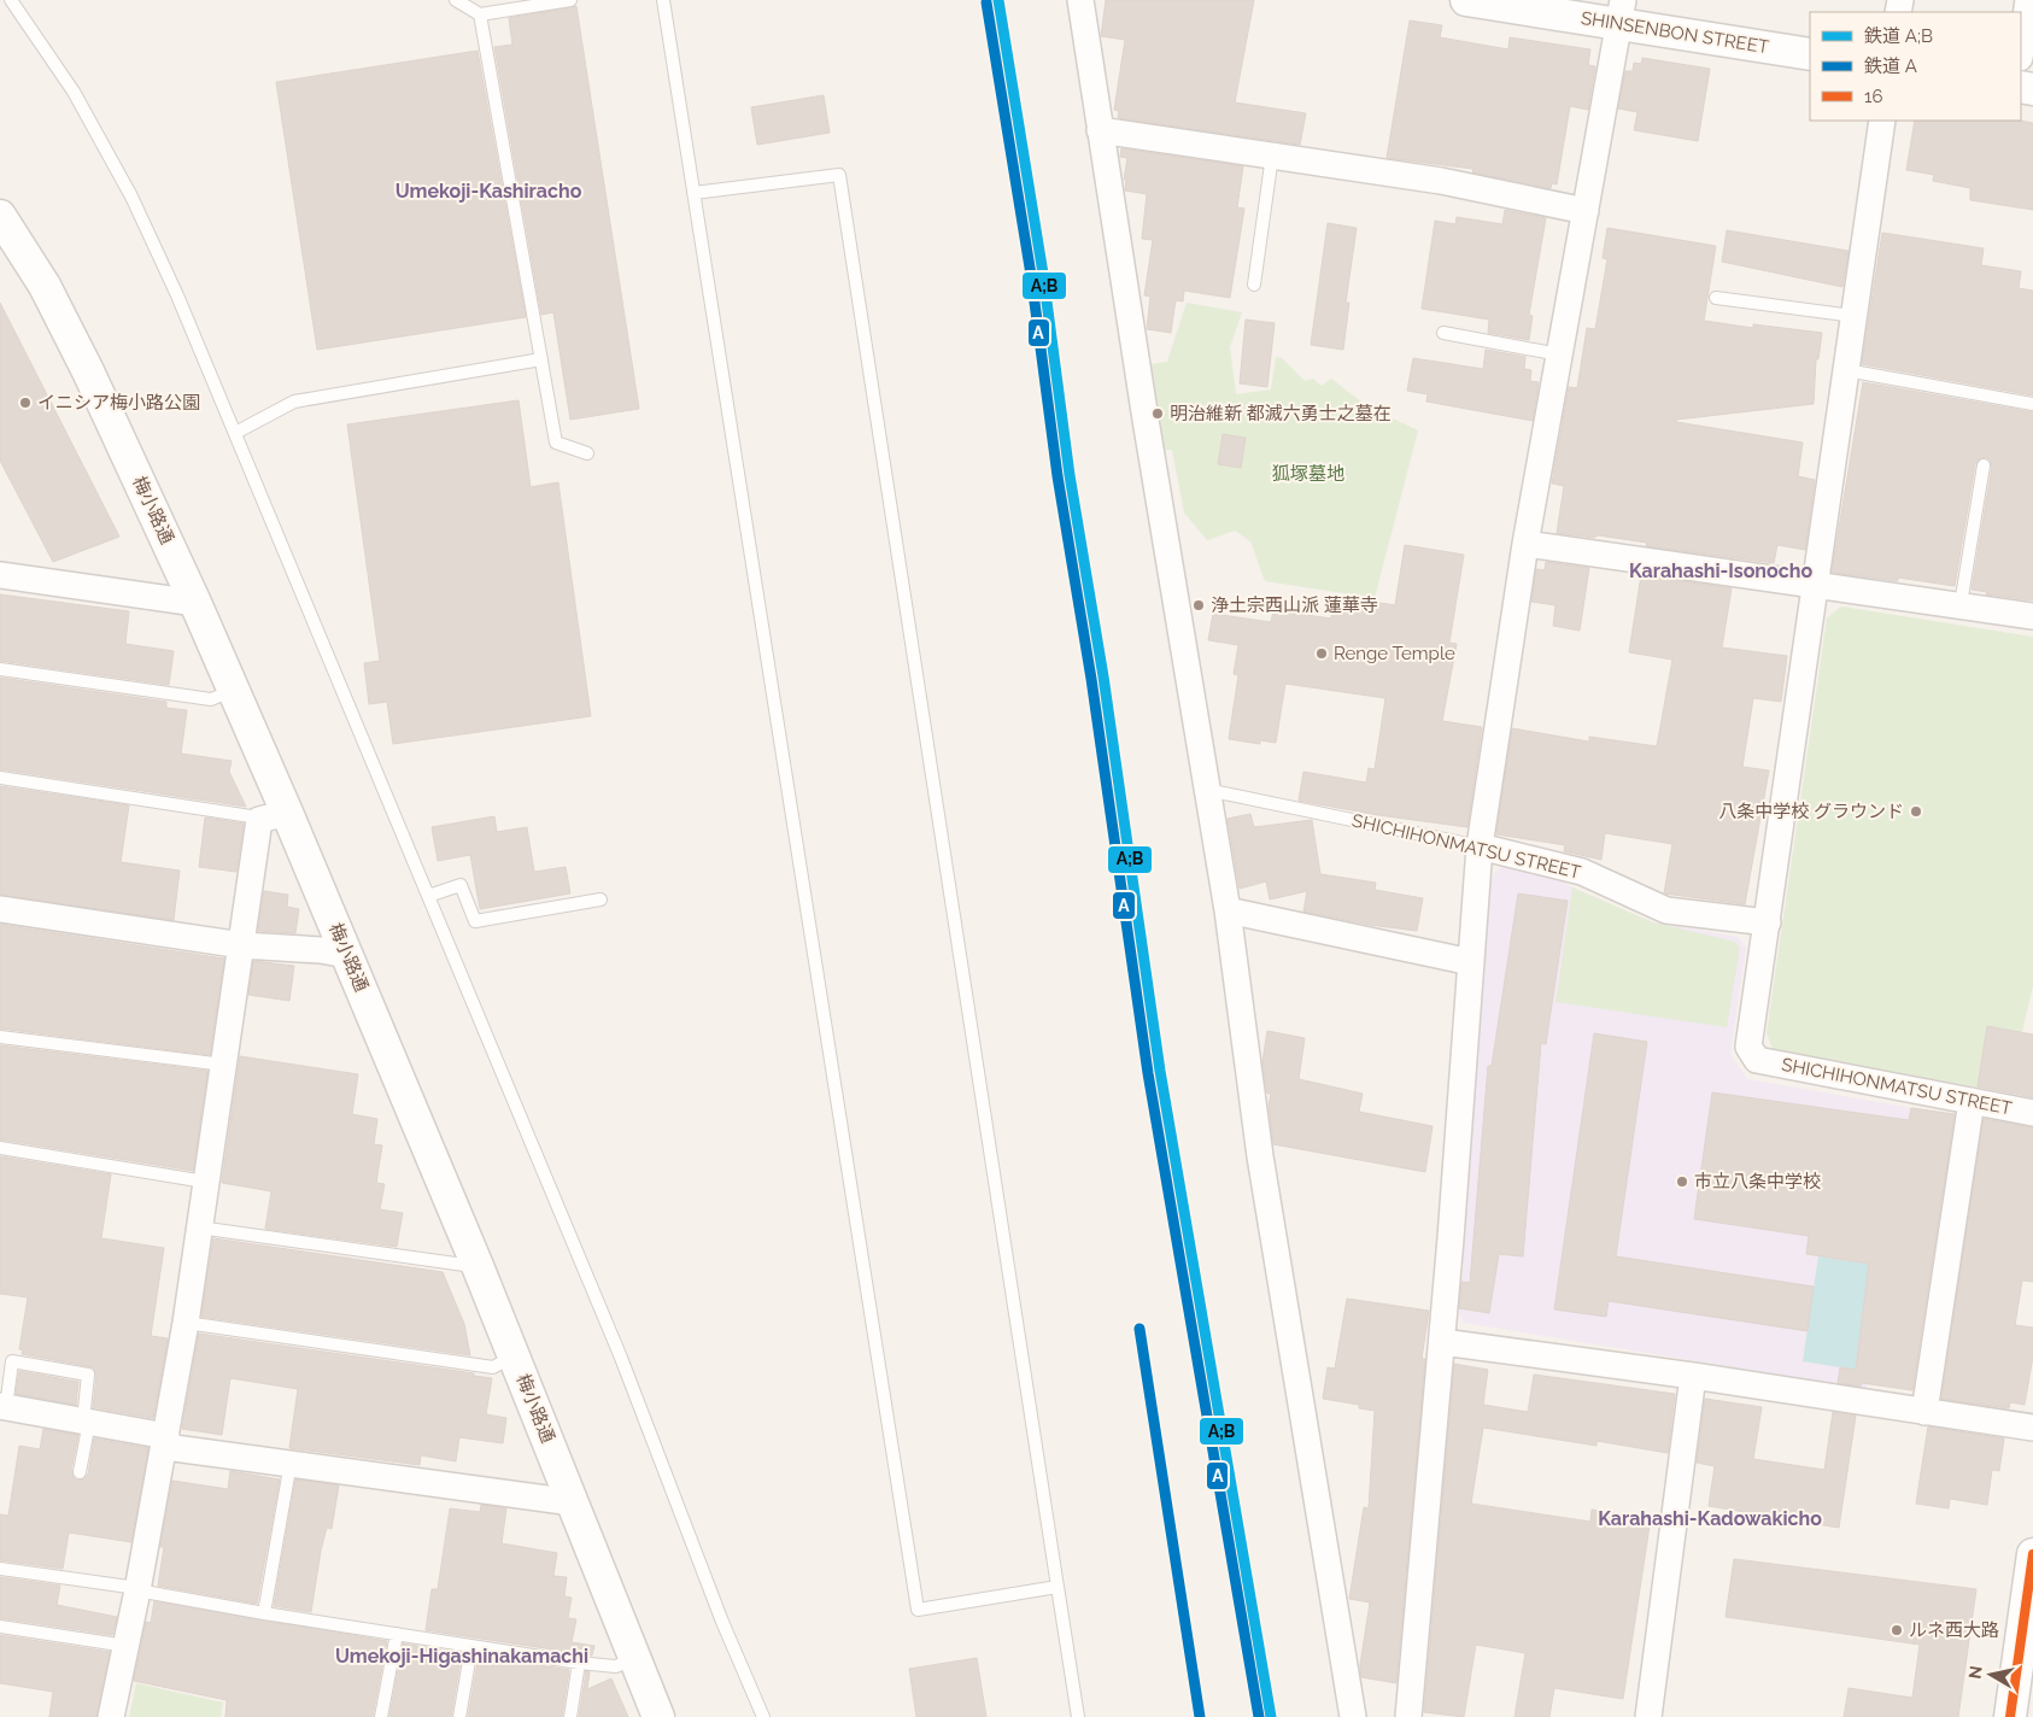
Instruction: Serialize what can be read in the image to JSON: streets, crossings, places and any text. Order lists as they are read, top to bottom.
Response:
{
  "streets": {
    "street": ["SHINSENBON STREET", "梅小路通", "SHICHIHONMATSU STREET"]
  },
  "districts": [
    "Umekoji-Kashiracho",
    "Karahashi-Isonocho",
    "Karahashi-Kadowakicho",
    "Umekoji-Higashinakamachi"
  ],
  "parks": ["狐塚墓地"],
  "places": [
    "イニシア梅小路公園",
    "明治維新 都滅六勇士之墓在",
    "浄土宗西山派 蓮華寺",
    "Renge Temple",
    "八条中学校 グラウンド",
    "市立八条中学校",
    "ルネ西大路"
  ],
  "lines": ["rail line A;B", "rail line A", "transit line 16"],
  "legend": ["鉄道 A;B", "鉄道 A", "16"],
  "north": "left"
}
